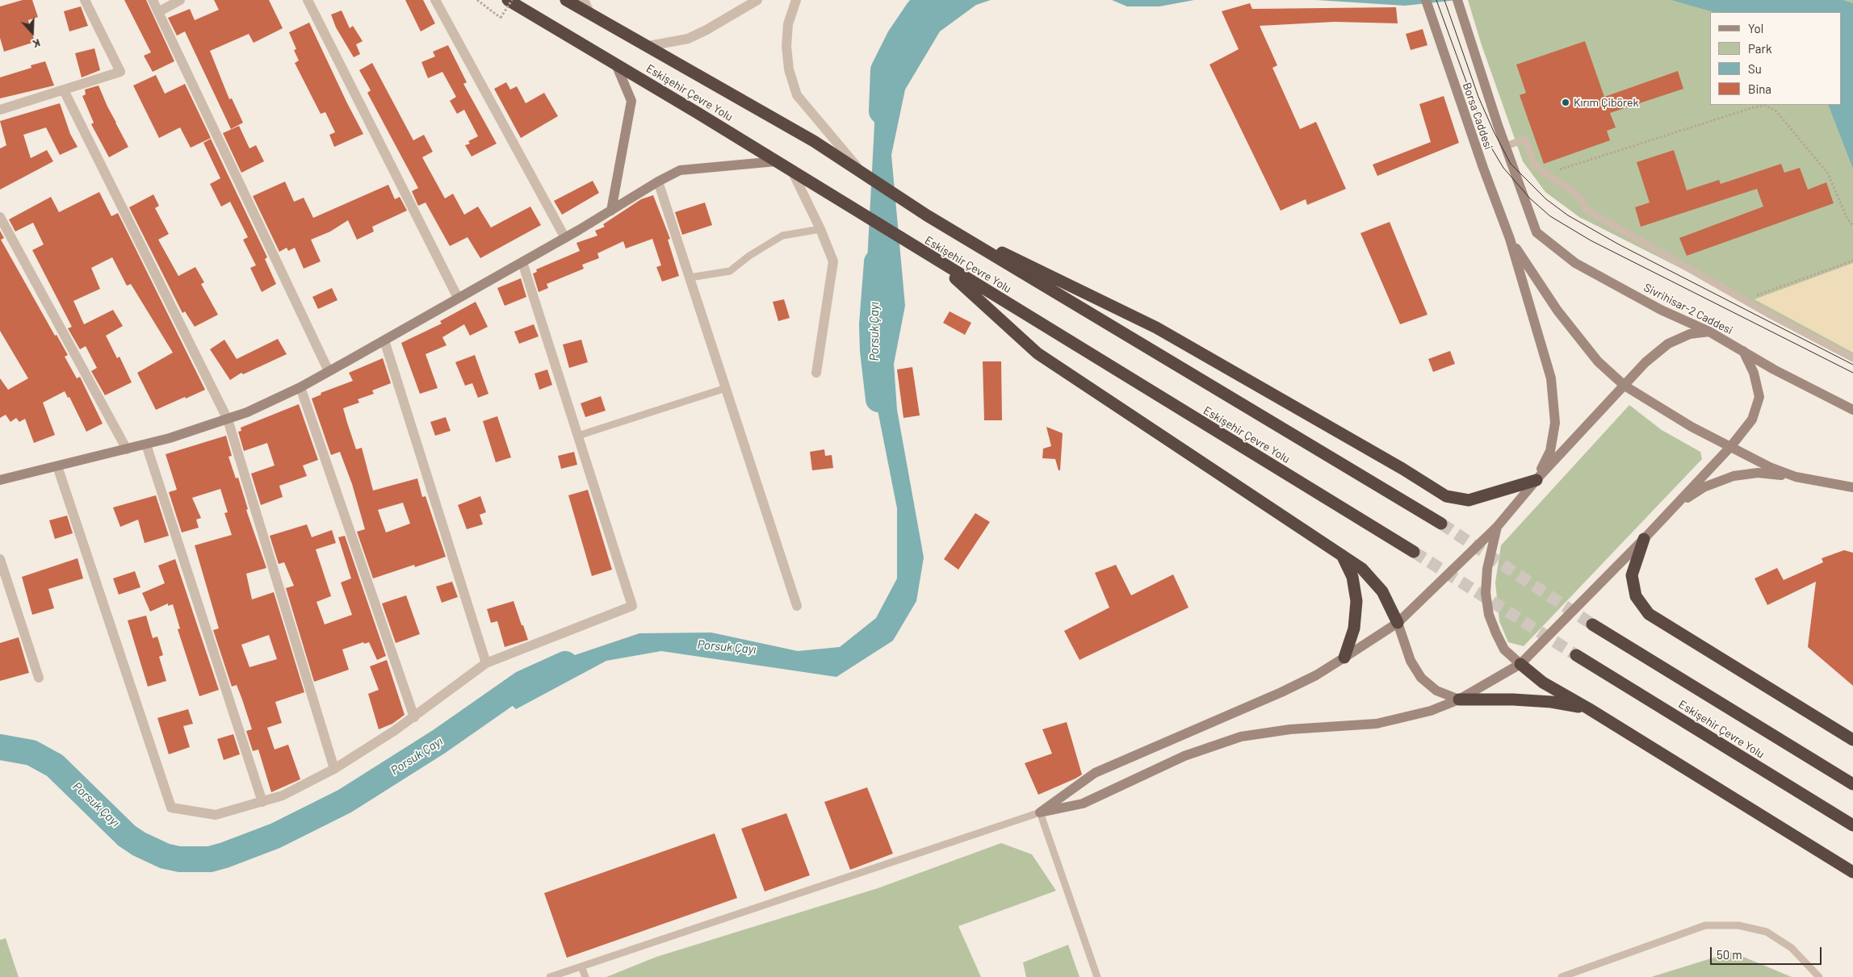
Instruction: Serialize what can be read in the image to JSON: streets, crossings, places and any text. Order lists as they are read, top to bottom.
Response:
{
  "streets": {
    "highway": ["Eskişehir Çevre Yolu"],
    "street": ["Borsa Caddesi", "Sivrihisar-2 Caddesi"]
  },
  "crossings": [
    ["Borsa Caddesi", "Sivrihisar-2 Caddesi"]
  ],
  "water": ["Porsuk Çayı"],
  "places": ["Kırım Çibörek"],
  "legend": [
    "Yol",
    "Park",
    "Su",
    "Bina"
  ],
  "scale_bar": "50 m",
  "north": "bottom"
}
